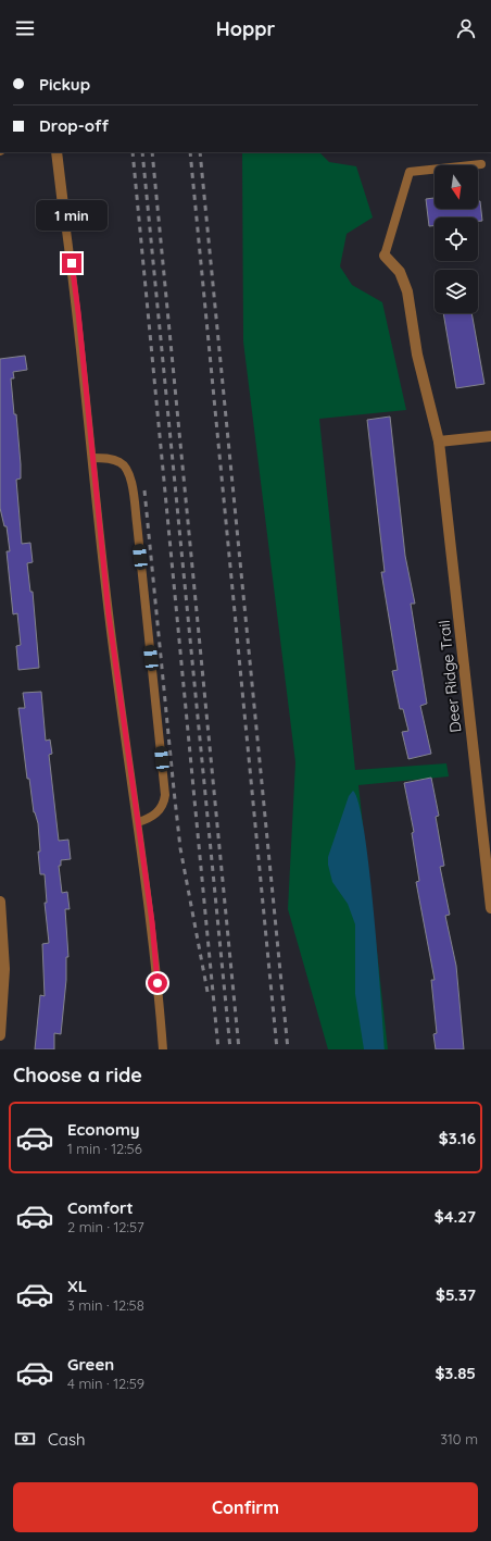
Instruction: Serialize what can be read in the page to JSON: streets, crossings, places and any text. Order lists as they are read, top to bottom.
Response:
{
  "streets": {
    "street": ["Deer Ridge Trail"]
  },
  "north": "bottom",
  "page": {
    "header": "Hoppr",
    "banner": ["Pickup", "Drop-off"],
    "bubble": "1 min",
    "heading": "Choose a ride",
    "list": [
      {
        "name": "Economy",
        "note": "1 min · 12:56",
        "value": "$3.16"
      },
      {
        "name": "Comfort",
        "note": "2 min · 12:57",
        "value": "$4.27"
      },
      {
        "name": "XL",
        "note": "3 min · 12:58",
        "value": "$5.37"
      },
      {
        "name": "Green",
        "note": "4 min · 12:59",
        "value": "$3.85"
      }
    ],
    "pay": ["Cash", "310 m"],
    "buttons": "Confirm"
  }
}
